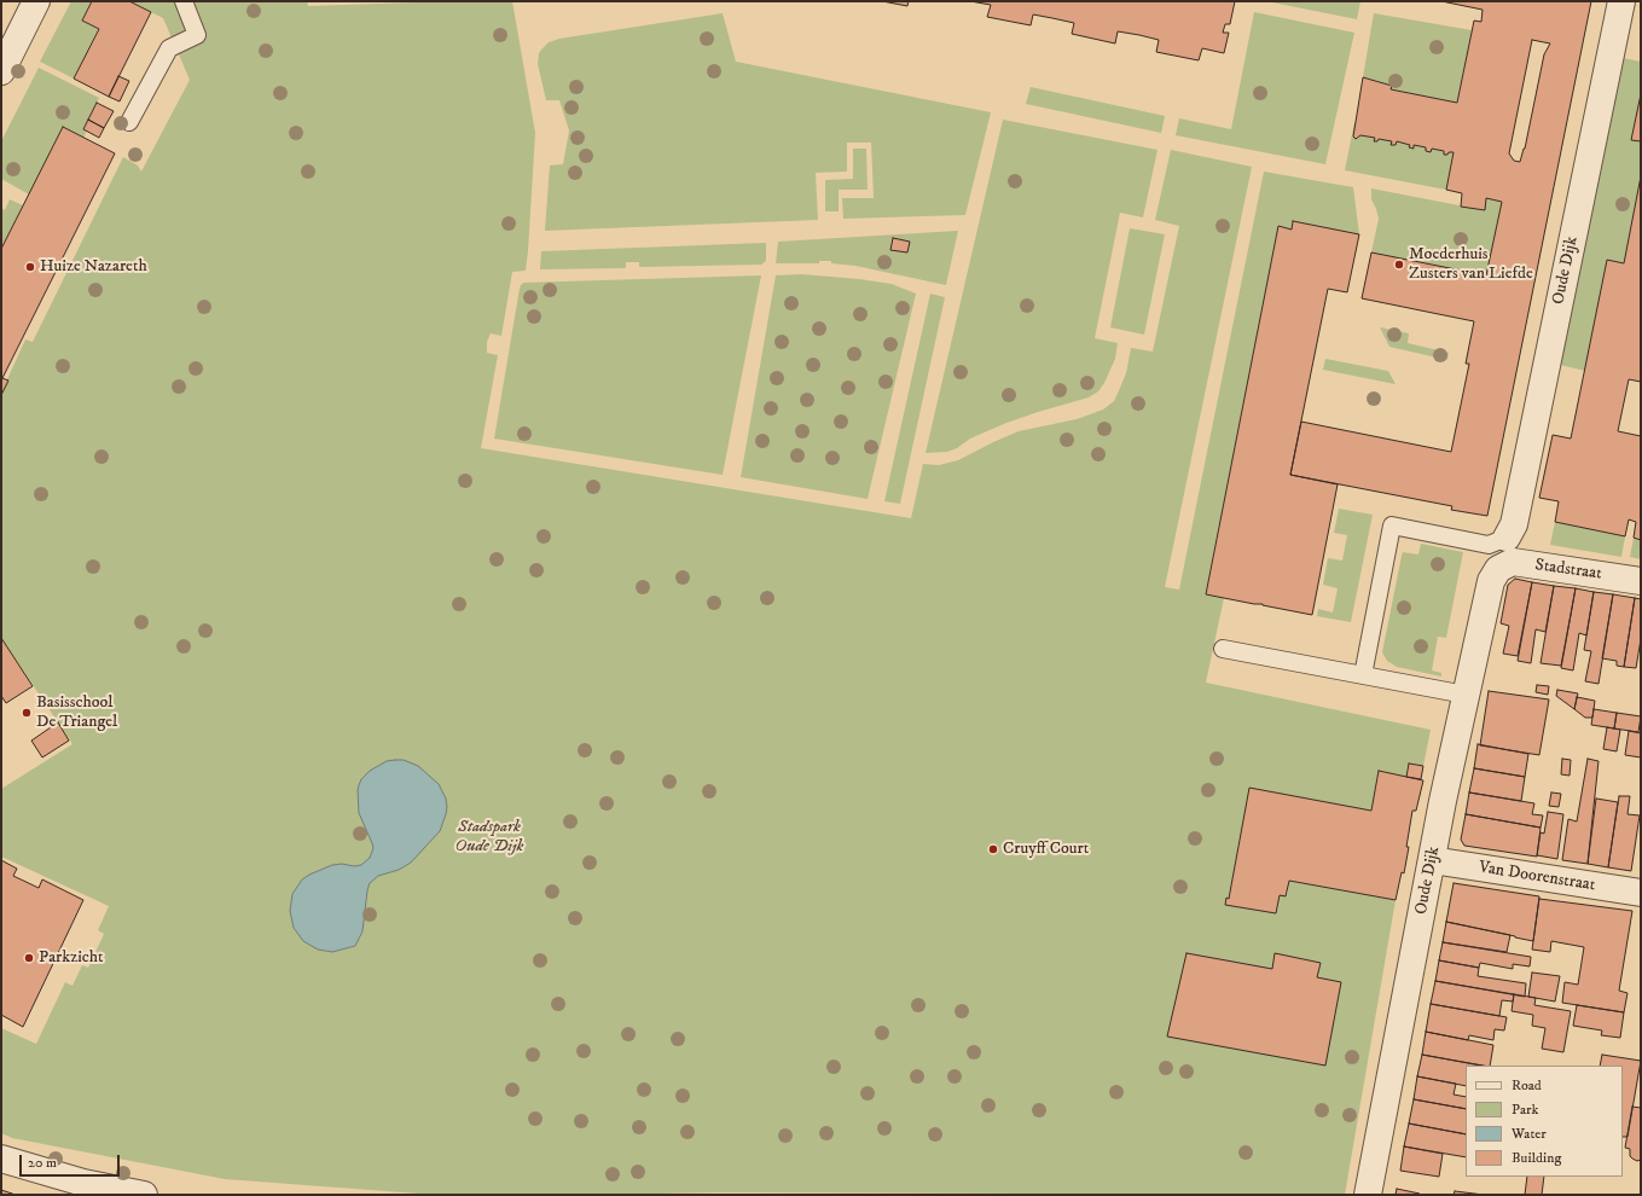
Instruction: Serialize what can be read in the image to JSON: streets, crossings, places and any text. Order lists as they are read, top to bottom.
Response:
{
  "streets": {
    "street": ["Oude Dijk", "Stadstraat", "Van Doorenstraat"]
  },
  "crossings": [
    ["Oude Dijk", "Stadstraat"],
    ["Oude Dijk", "Van Doorenstraat"]
  ],
  "parks": ["Stadspark Oude Dijk"],
  "places": [
    "Moederhuis Zusters van Liefde",
    "Huize Nazareth",
    "Basisschool De Triangel",
    "Cruyff Court",
    "Parkzicht"
  ],
  "legend": [
    "Road",
    "Park",
    "Water",
    "Building"
  ],
  "scale_bar": "20 m"
}
